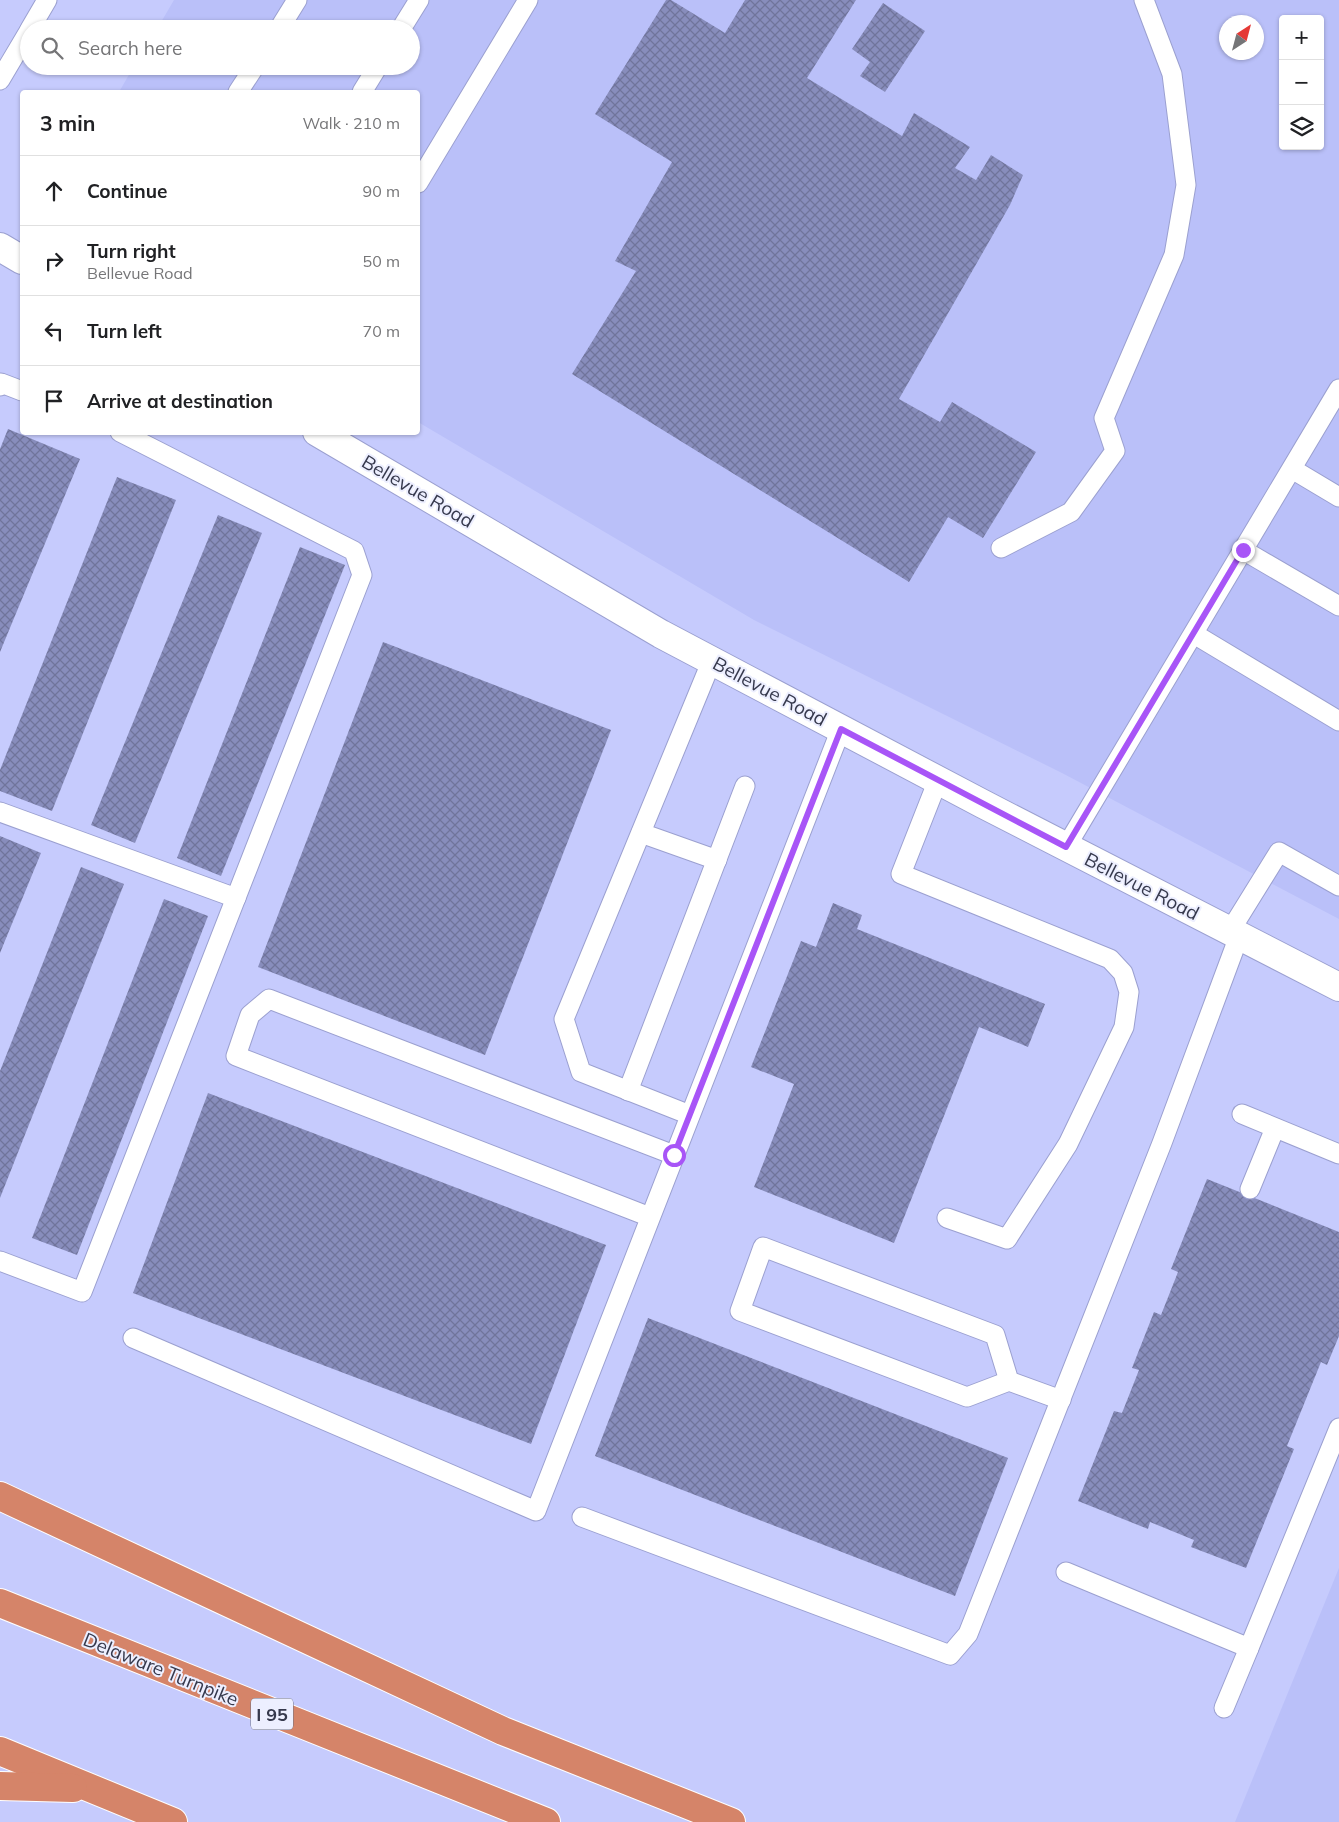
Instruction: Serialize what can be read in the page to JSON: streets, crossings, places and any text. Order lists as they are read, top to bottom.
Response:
{
  "streets": {
    "highway": ["Delaware Turnpike", "I 95"],
    "street": ["Bellevue Road"]
  },
  "north": "top right",
  "page": {
    "map_buttons": ["+", "−"],
    "search": "Search here",
    "heading": ["3 min", "Walk · 210 m"],
    "list": [
      ["Continue", "90 m"],
      ["Turn right", "Bellevue Road", "50 m"],
      ["Turn left", "70 m"],
      "Arrive at destination"
    ]
  }
}
